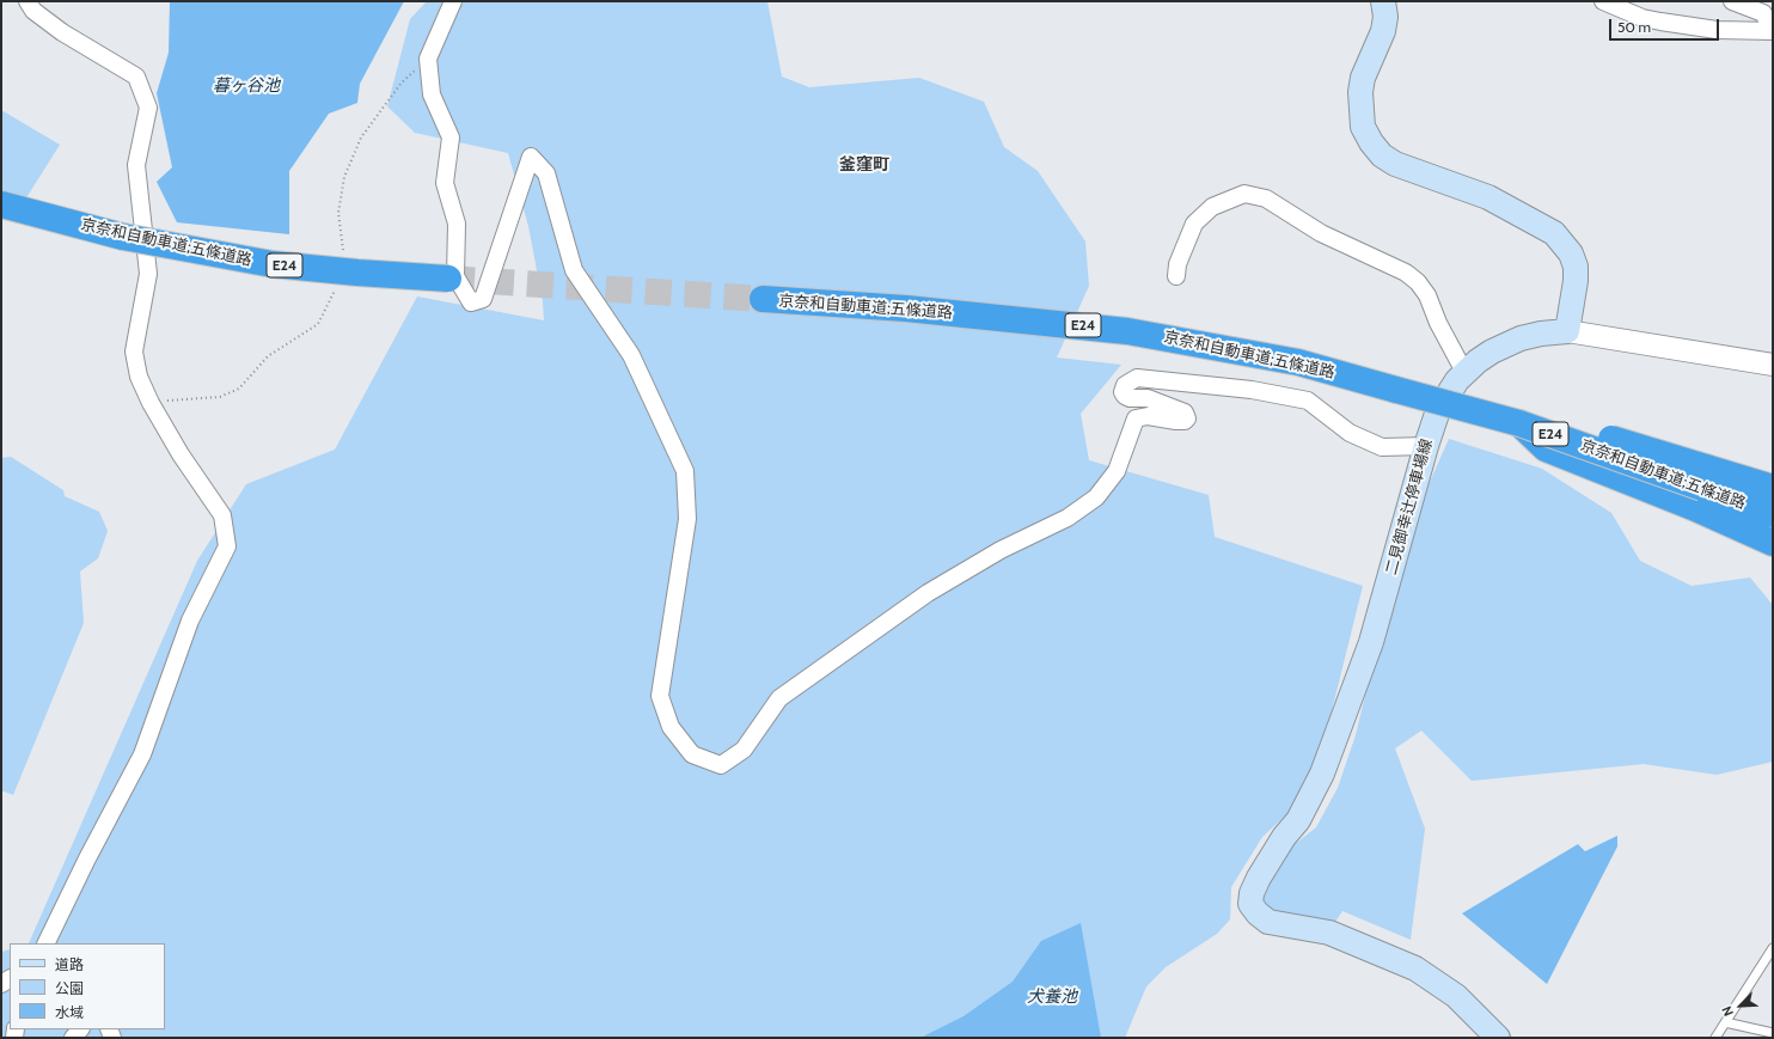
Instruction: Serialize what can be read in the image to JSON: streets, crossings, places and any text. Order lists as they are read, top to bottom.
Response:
{
  "streets": {
    "highway": ["京奈和自動車道;五條道路", "E24"],
    "main road": ["二見御幸辻停車場線"]
  },
  "districts": ["釜窪町"],
  "water": ["暮ヶ谷池", "犬養池"],
  "legend": ["道路", "公園", "水域"],
  "scale_bar": "50 m",
  "north": "bottom left"
}
